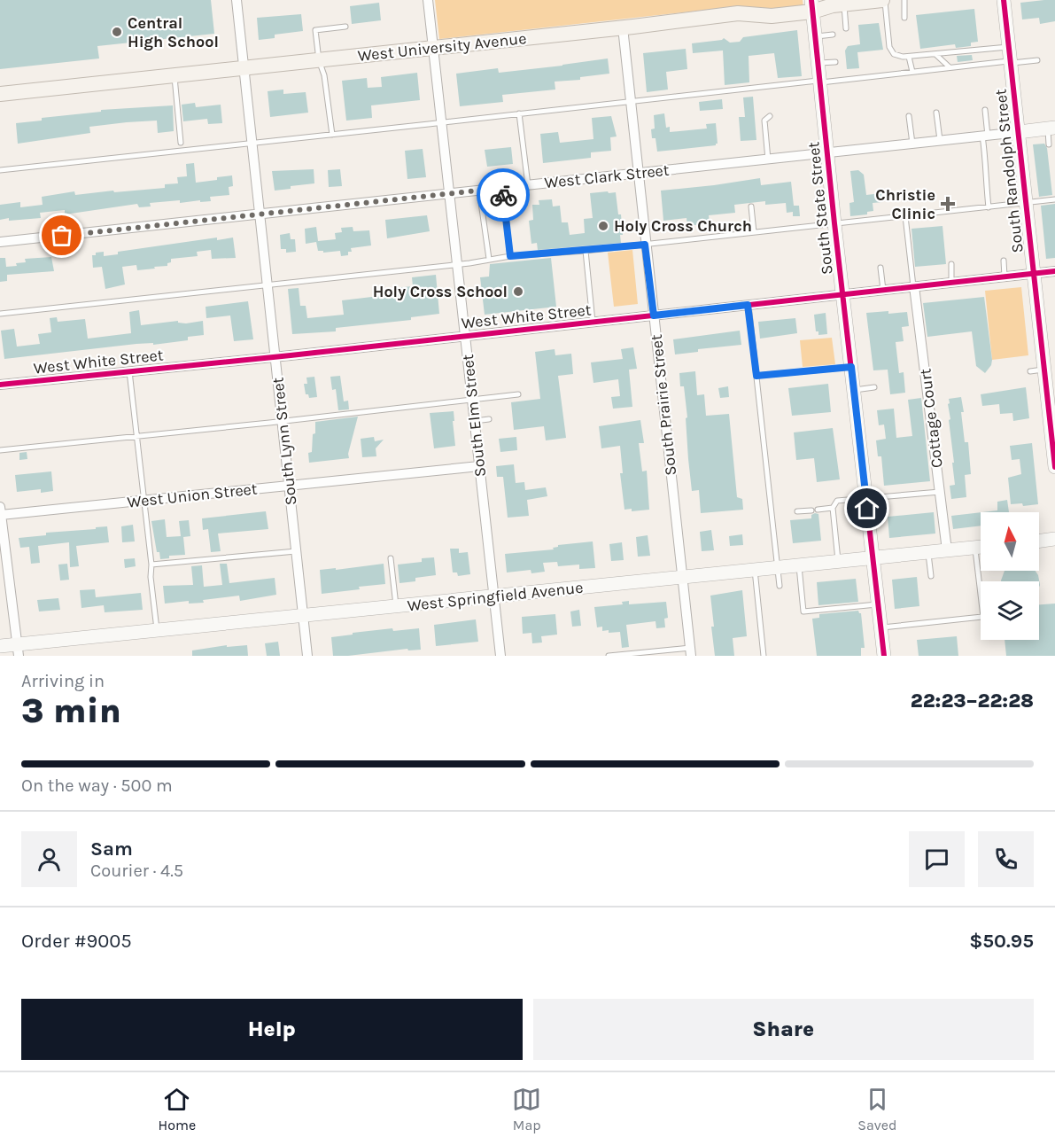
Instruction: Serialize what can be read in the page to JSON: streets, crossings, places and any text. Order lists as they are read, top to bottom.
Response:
{
  "streets": {
    "main road": [
      "West University Avenue",
      "South Randolph Street",
      "West Clark Street",
      "South State Street",
      "West Springfield Avenue"
    ],
    "street": [
      "West White Street",
      "South Prairie Street",
      "South Elm Street",
      "Cottage Court",
      "South Lynn Street",
      "West Union Street"
    ]
  },
  "crossings": [
    ["West University Avenue", "South State Street"],
    ["West University Avenue", "South Prairie Street"],
    ["West University Avenue", "South Elm Street"],
    ["West University Avenue", "South Lynn Street"],
    ["South Randolph Street", "West Clark Street"],
    ["South Randolph Street", "West White Street"],
    ["West Clark Street", "South State Street"],
    ["West Clark Street", "South Prairie Street"],
    ["West Clark Street", "South Elm Street"],
    ["West Clark Street", "South Lynn Street"],
    ["South State Street", "West White Street"],
    ["South State Street", "West Springfield Avenue"],
    ["West White Street", "South Prairie Street"],
    ["West White Street", "South Elm Street"],
    ["West White Street", "Cottage Court"],
    ["West White Street", "South Lynn Street"],
    ["South Prairie Street", "West Springfield Avenue"],
    ["South Elm Street", "West Union Street"],
    ["South Elm Street", "West Springfield Avenue"],
    ["Cottage Court", "West Springfield Avenue"],
    ["South Lynn Street", "West Union Street"],
    ["South Lynn Street", "West Springfield Avenue"]
  ],
  "places": {
    "other": ["Central High School", "Holy Cross Church", "Holy Cross School"],
    "health": ["Christie Clinic"]
  },
  "north": "top",
  "page": {
    "heading": ["3 min", "Arriving in", "22:23–22:28"],
    "panel": [
      "Sam",
      "Courier · 4.5",
      "Order #9005",
      "$50.95"
    ],
    "bar": "On the way · 500 m",
    "buttons": ["Help", "Share"],
    "tabs": ["Home", "Map", "Saved"]
  }
}
